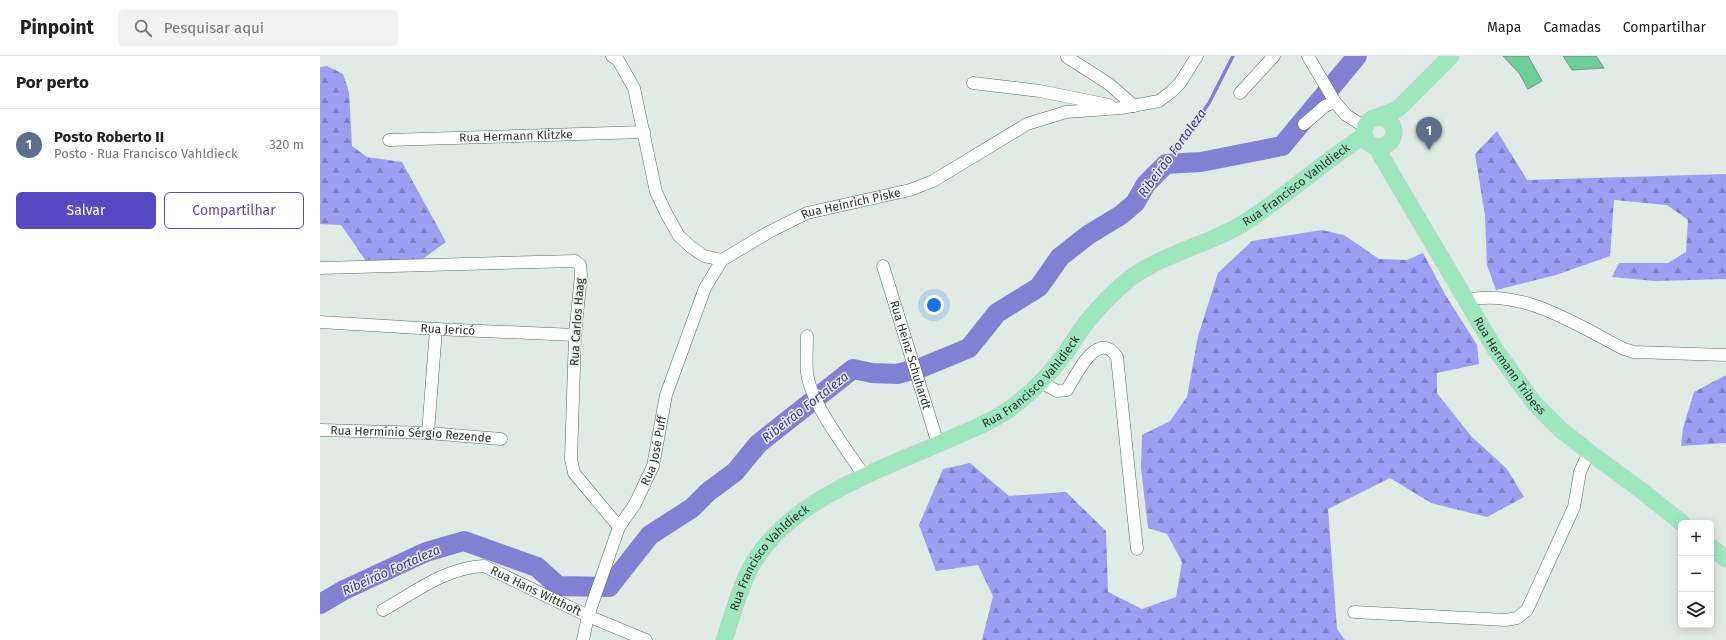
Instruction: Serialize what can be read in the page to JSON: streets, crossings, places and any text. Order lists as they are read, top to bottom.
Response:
{
  "streets": {
    "main road": ["Rua Francisco Vahldieck", "Rua Hermann Tribess"],
    "street": [
      "Rua Hermann Klitzke",
      "Rua Heinrich Piske",
      "Rua Carlos Haag",
      "Rua Jericó",
      "Rua Heinz Schuhardt",
      "Rua Hermínio Sérgio Rezende",
      "Rua José Puff",
      "Rua Hans Witthoft"
    ]
  },
  "crossings": [
    ["Rua Francisco Vahldieck", "Rua Heinz Schuhardt"],
    ["Rua Francisco Vahldieck", "Rua Hermann Tribess"],
    ["Rua Heinrich Piske", "Rua José Puff"],
    ["Rua Carlos Haag", "Rua Jericó"],
    ["Rua Carlos Haag", "Rua José Puff"],
    ["Rua José Puff", "Rua Hans Witthoft"]
  ],
  "water": ["Ribeirão Fortaleza"],
  "page": {
    "header": "Pinpoint",
    "search": "Pesquisar aqui",
    "nav": ["Mapa", "Camadas", "Compartilhar"],
    "heading": "Por perto",
    "list": [
      {
        "mark": "1",
        "name": "Posto Roberto II",
        "note": "Posto · Rua Francisco Vahldieck",
        "value": "320 m"
      }
    ],
    "pins": "1",
    "buttons": ["Salvar", "Compartilhar"],
    "map_buttons": ["+", "−"]
  }
}
